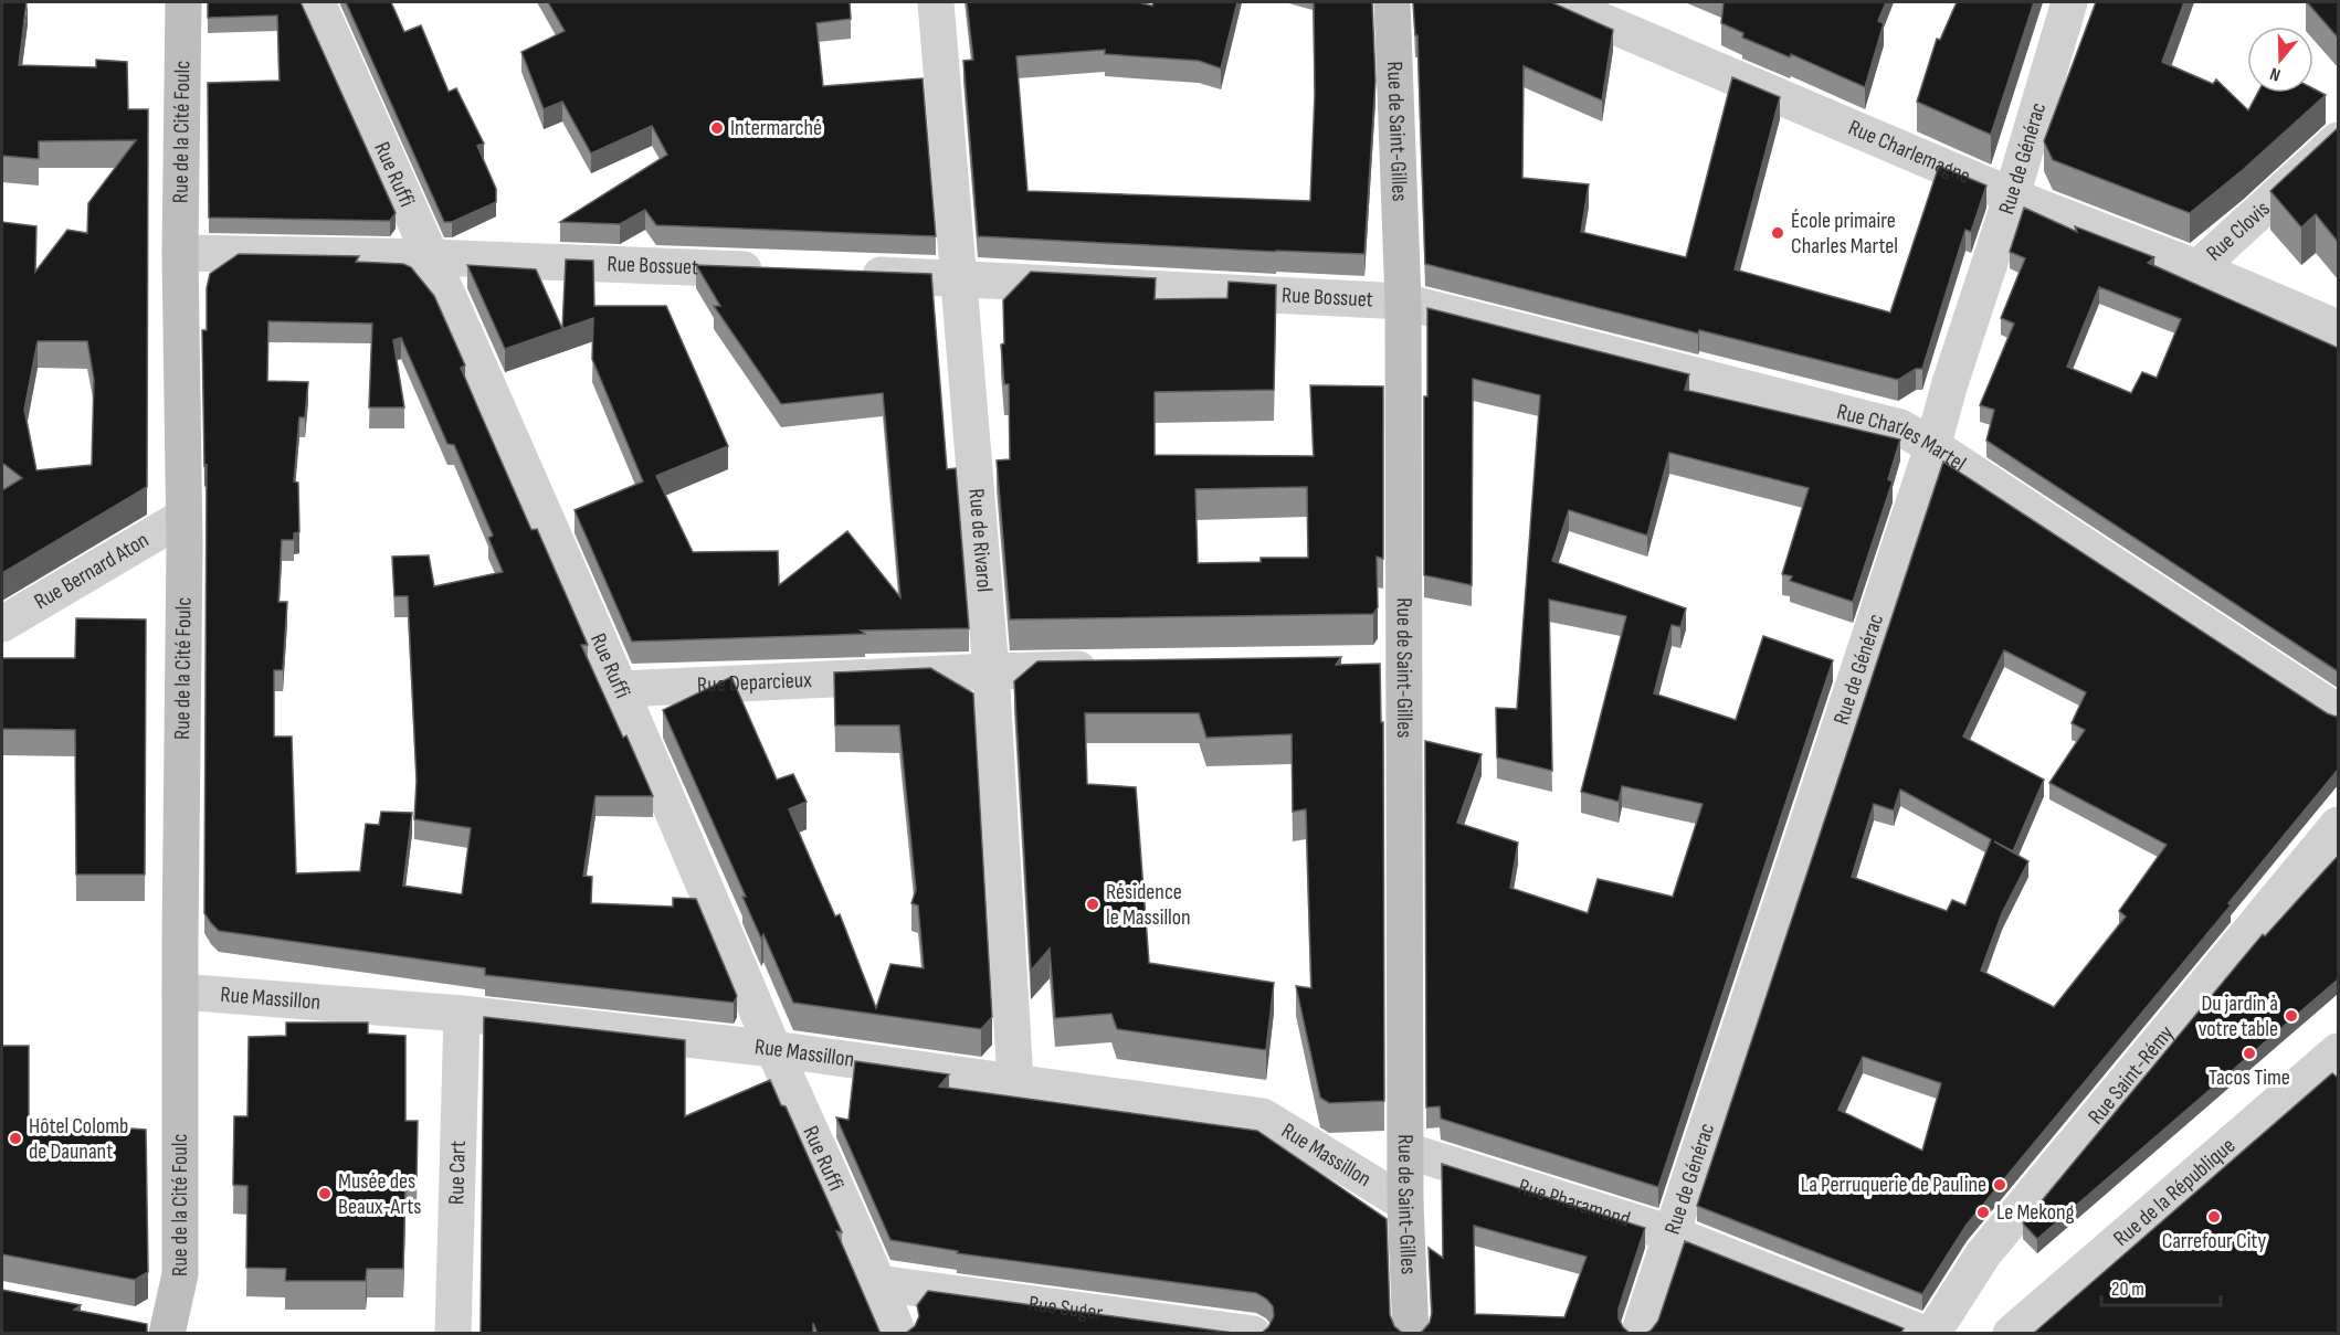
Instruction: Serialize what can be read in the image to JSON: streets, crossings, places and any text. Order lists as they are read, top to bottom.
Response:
{
  "streets": {
    "street": [
      "Rue de la Cité Foulc",
      "Rue de Saint-Gilles",
      "Rue Charlemagne",
      "Rue de Générac",
      "Rue Ruffi",
      "Rue Clovis",
      "Rue Bossuet",
      "Rue Charles Martel",
      "Rue de Rivarol",
      "Rue Bernard Aton",
      "Rue Deparcieux",
      "Rue Massillon",
      "Rue Saint-Rémy",
      "Rue Cart",
      "Rue de la République",
      "Rue Pharamond",
      "Rue Suger"
    ]
  },
  "crossings": [
    ["Rue de la Cité Foulc", "Rue Bossuet"],
    ["Rue de la Cité Foulc", "Rue Bernard Aton"],
    ["Rue de la Cité Foulc", "Rue Massillon"],
    ["Rue de Saint-Gilles", "Rue Bossuet"],
    ["Rue de Saint-Gilles", "Rue Charles Martel"],
    ["Rue de Saint-Gilles", "Rue Massillon"],
    ["Rue de Saint-Gilles", "Rue Pharamond"],
    ["Rue Charlemagne", "Rue de Générac"],
    ["Rue Charlemagne", "Rue Clovis"],
    ["Rue de Générac", "Rue Charles Martel"],
    ["Rue de Générac", "Rue Pharamond"],
    ["Rue Ruffi", "Rue Bossuet"],
    ["Rue Ruffi", "Rue Deparcieux"],
    ["Rue Ruffi", "Rue Massillon"],
    ["Rue Ruffi", "Rue Suger"],
    ["Rue Bossuet", "Rue Charles Martel"],
    ["Rue Bossuet", "Rue de Rivarol"],
    ["Rue de Rivarol", "Rue Deparcieux"],
    ["Rue de Rivarol", "Rue Massillon"],
    ["Rue Massillon", "Rue Cart"]
  ],
  "places": [
    "Intermarché",
    "École primaire Charles Martel",
    "Résidence le Massillon",
    "Du jardin à votre table",
    "Tacos Time",
    "Hôtel Colomb de Daunant",
    "La Perruquerie de Pauline",
    "Musée des Beaux-Arts",
    "Le Mekong",
    "Carrefour City"
  ],
  "scale_bar": "20 m",
  "north": "bottom"
}
